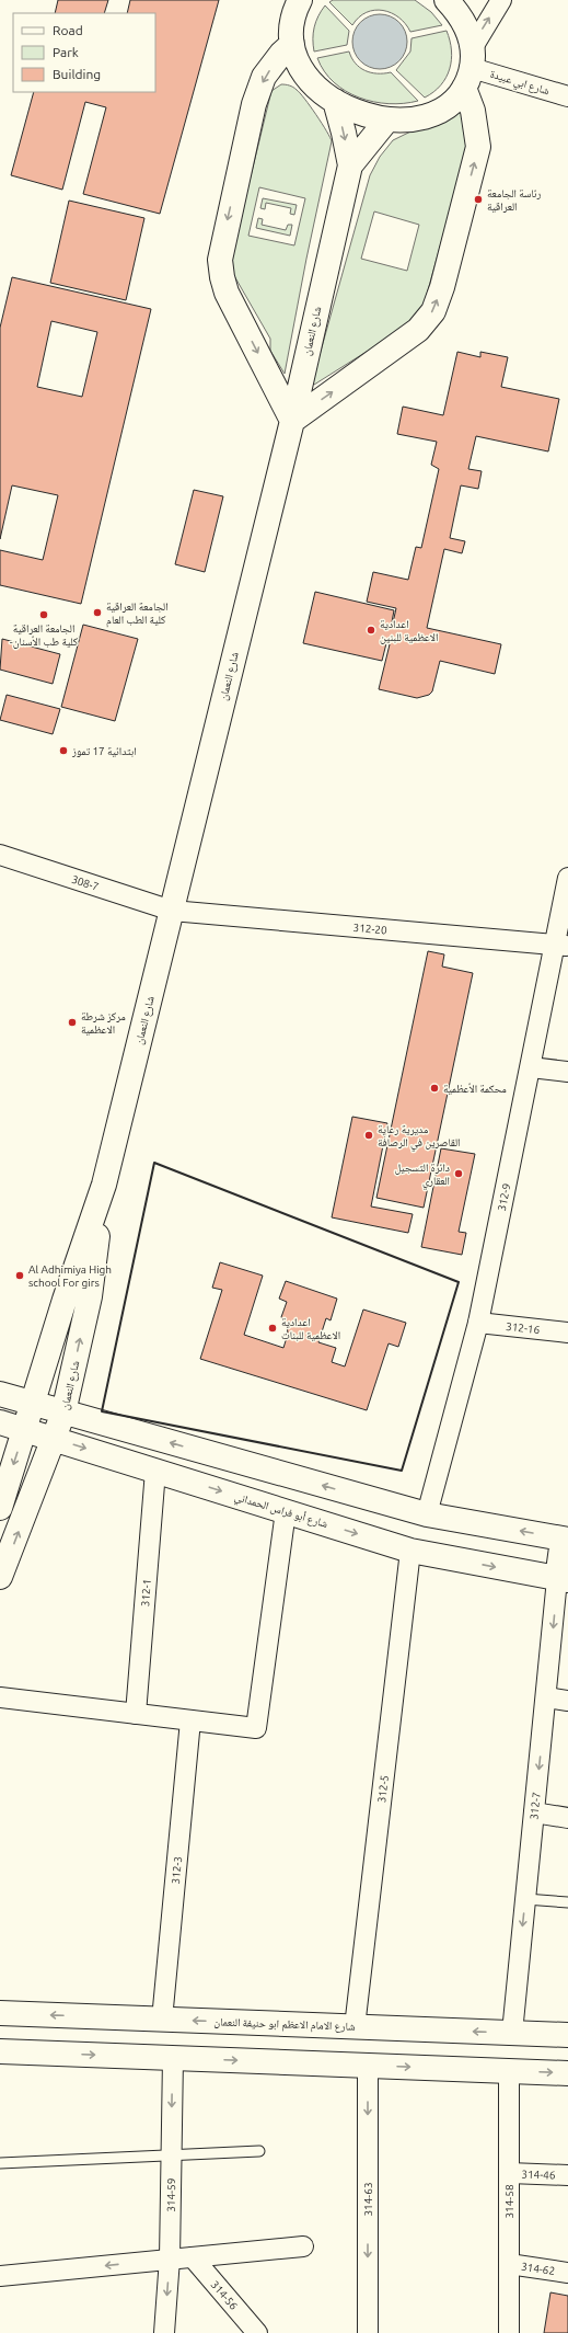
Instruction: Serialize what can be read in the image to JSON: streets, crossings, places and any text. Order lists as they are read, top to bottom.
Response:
{
  "streets": {
    "street": [
      "شارع ابي عبيدة",
      "شارع النعمان",
      "308-7",
      "312-20",
      "312-9",
      "312-16",
      "شارع أبو فراس الحمداني",
      "312-1",
      "312-5",
      "312-7",
      "312-3",
      "شارع الامام الاعظم ابو حنيفة النعمان",
      "314-46",
      "314-59",
      "314-63",
      "314-58",
      "314-62",
      "314-56"
    ]
  },
  "crossings": [
    ["شارع النعمان", "308-7"],
    ["شارع النعمان", "312-20"],
    ["شارع النعمان", "شارع أبو فراس الحمداني"],
    ["308-7", "312-20"],
    ["312-20", "312-9"],
    ["312-9", "312-16"],
    ["شارع أبو فراس الحمداني", "312-1"],
    ["شارع أبو فراس الحمداني", "312-5"],
    ["شارع أبو فراس الحمداني", "312-7"],
    ["312-5", "شارع الامام الاعظم ابو حنيفة النعمان"],
    ["312-7", "شارع الامام الاعظم ابو حنيفة النعمان"],
    ["312-3", "شارع الامام الاعظم ابو حنيفة النعمان"],
    ["314-46", "314-58"],
    ["314-58", "314-62"]
  ],
  "one_way": ["312-7", "314-59", "314-63"],
  "places": [
    "رئاسة الجامعة العراقية",
    "الجامعة العراقية كلية الطب العام",
    "الجامعة العراقية -كلية طب الأسنان",
    "اعدادية الاعظمية للبنين",
    "ابتدائية 17 تموز",
    "مركز شرطة الاعظمية",
    "محكمة الأعظمية",
    "مديرية رعاية القاصرين في الرصافة",
    "دائرة التسجيل العقاري",
    "Al Adhimiya High school For girs",
    "اعدادية الاعظمية للبنات"
  ],
  "legend": ["Road", "Park", "Building"]
}
